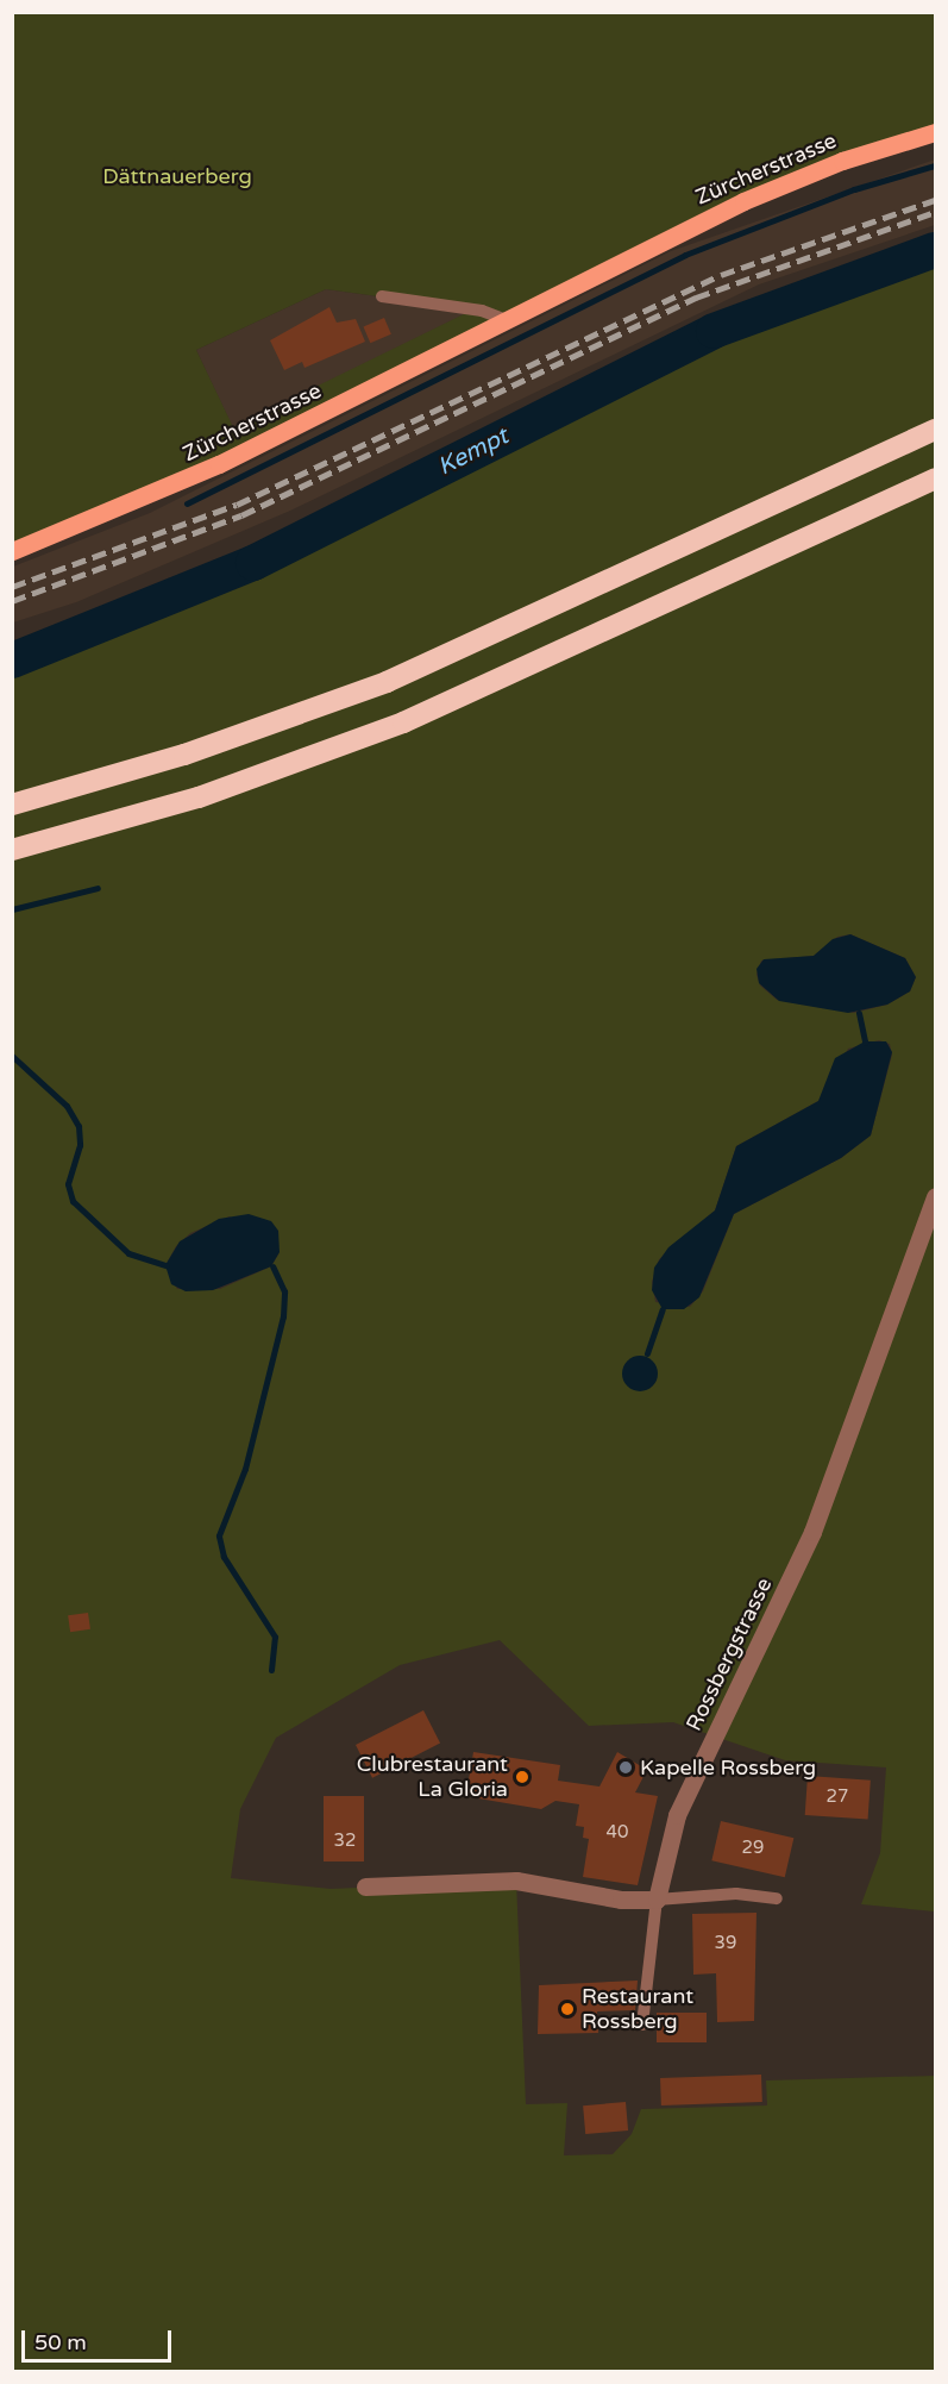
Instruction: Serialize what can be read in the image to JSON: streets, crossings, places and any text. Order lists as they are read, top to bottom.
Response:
{
  "streets": {
    "main road": ["Zürcherstrasse"],
    "street": ["Rossbergstrasse"]
  },
  "water": ["Kempt"],
  "parks": ["Dättnauerberg"],
  "places": ["Kapelle Rossberg", "Clubrestaurant La Gloria", "Restaurant Rossberg"],
  "house_numbers": [
    "27",
    "40",
    "32",
    "29",
    "39"
  ],
  "scale_bar": "50 m"
}
